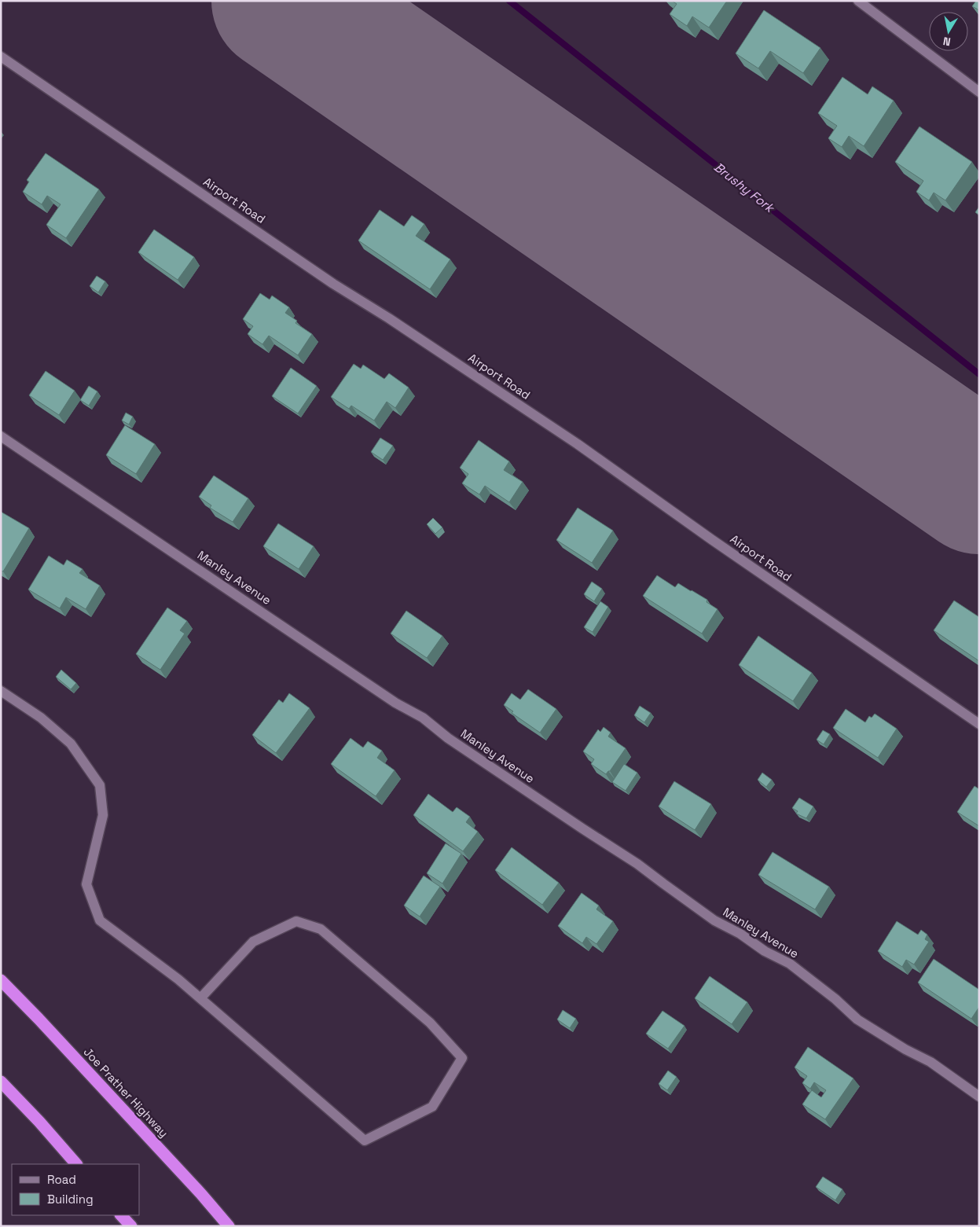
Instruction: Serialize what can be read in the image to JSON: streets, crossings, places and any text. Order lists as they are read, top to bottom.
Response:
{
  "streets": {
    "highway": ["Joe Prather Highway"],
    "street": ["Airport Road", "Manley Avenue"]
  },
  "water": ["Brushy Fork"],
  "legend": ["Road", "Building"],
  "north": "bottom"
}
